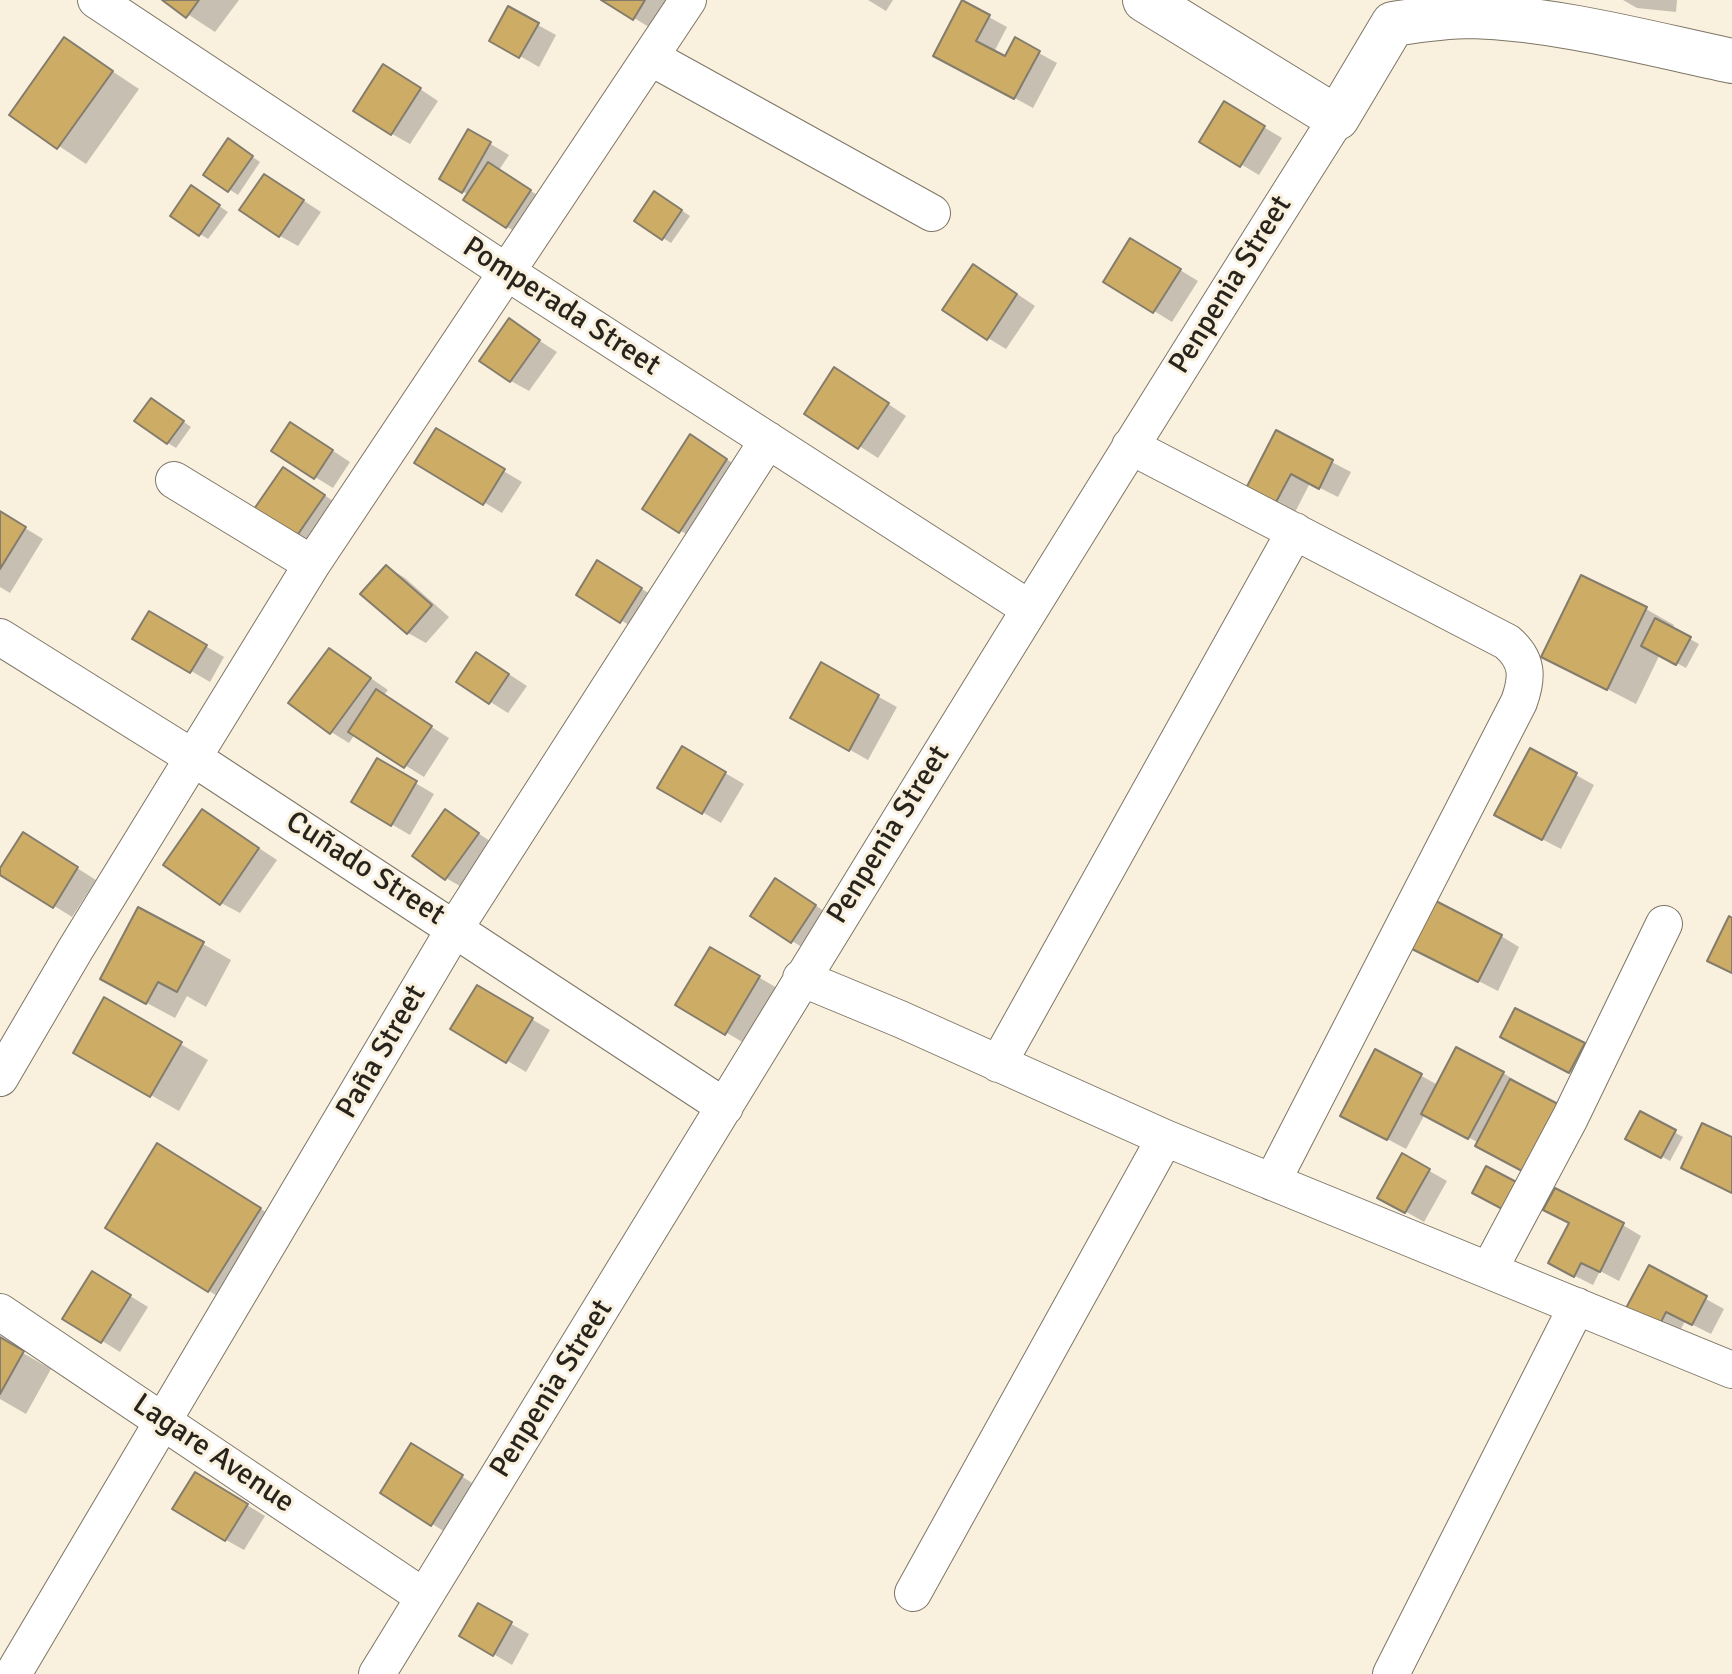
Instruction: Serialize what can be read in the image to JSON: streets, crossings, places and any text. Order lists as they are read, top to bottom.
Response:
{
  "streets": {
    "street": [
      "Penpenia Street",
      "Pomperada Street",
      "Cuñado Street",
      "Paña Street",
      "Lagare Avenue"
    ]
  },
  "crossings": [
    ["Penpenia Street", "Pomperada Street"],
    ["Penpenia Street", "Cuñado Street"],
    ["Penpenia Street", "Lagare Avenue"],
    ["Pomperada Street", "Paña Street"],
    ["Cuñado Street", "Paña Street"],
    ["Paña Street", "Lagare Avenue"]
  ]
}
